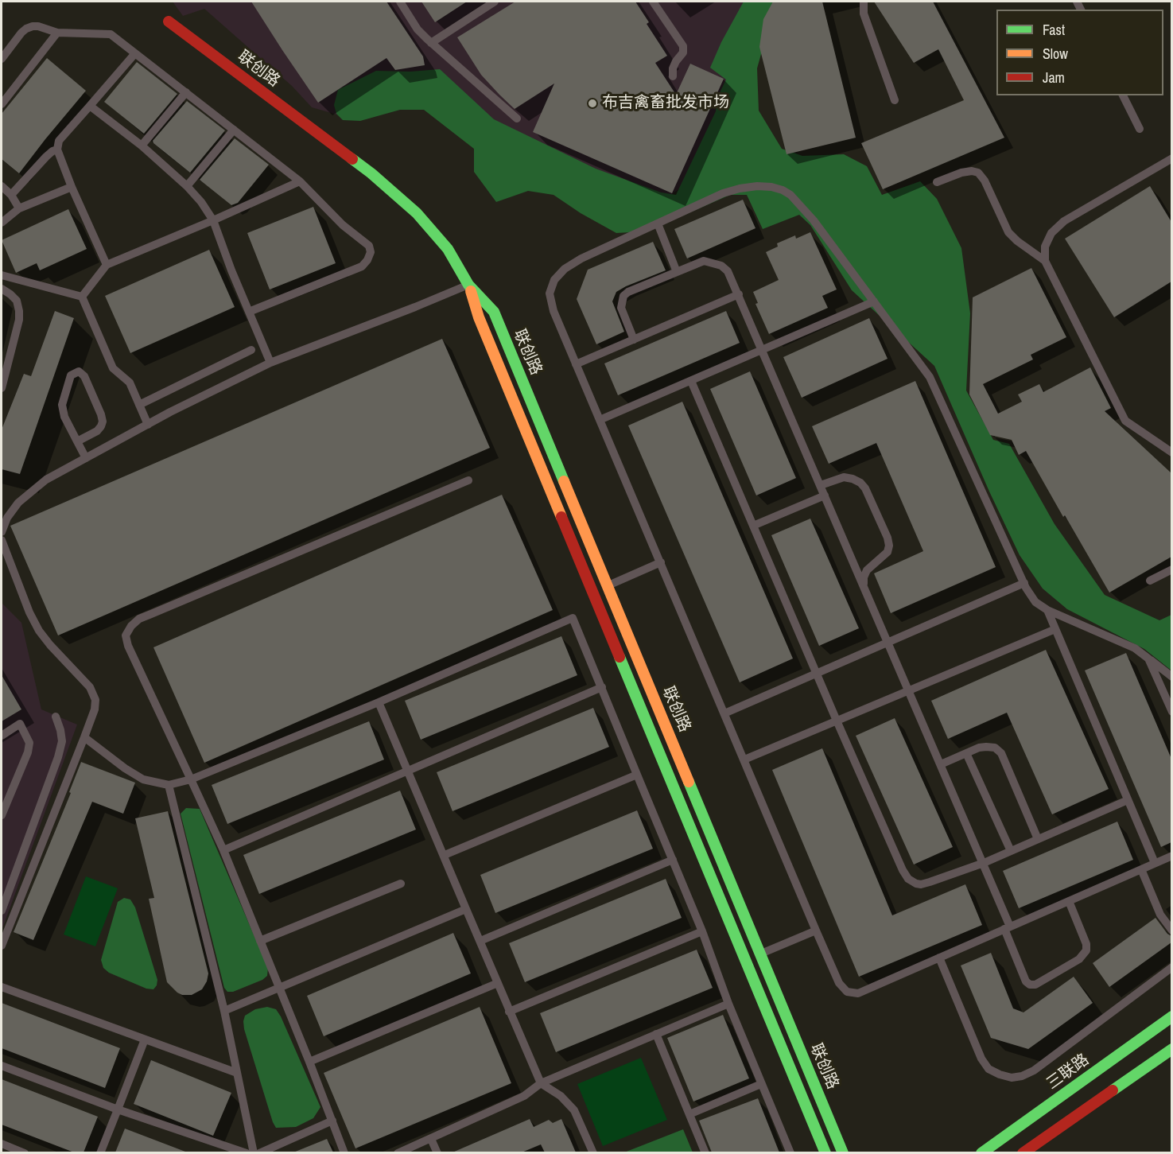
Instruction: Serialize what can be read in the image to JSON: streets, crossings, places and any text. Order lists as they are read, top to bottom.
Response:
{
  "streets": {
    "street": ["联创路", "三联路"]
  },
  "places": ["布吉禽畜批发市场"],
  "legend": ["Fast", "Slow", "Jam"]
}
